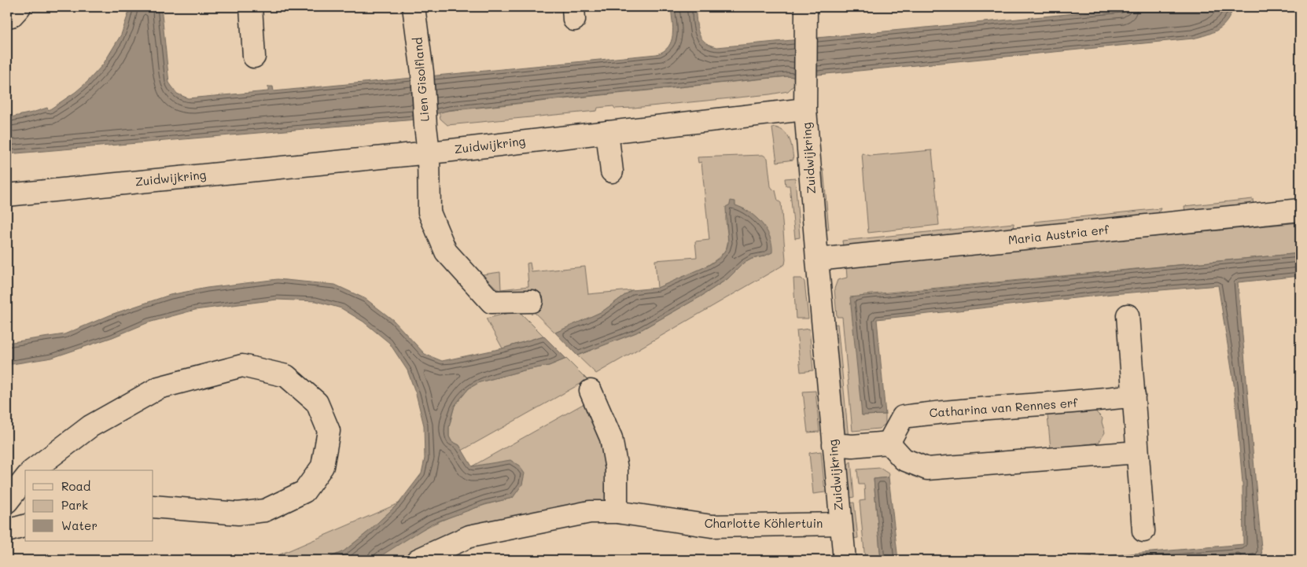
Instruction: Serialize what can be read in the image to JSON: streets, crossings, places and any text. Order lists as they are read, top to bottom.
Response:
{
  "streets": {
    "street": [
      "Lien Gisolfland",
      "Zuidwijkring",
      "Maria Austria erf",
      "Catharina van Rennes erf",
      "Charlotte Köhlertuin"
    ]
  },
  "crossings": [
    ["Lien Gisolfland", "Zuidwijkring"],
    ["Zuidwijkring", "Maria Austria erf"],
    ["Zuidwijkring", "Charlotte Köhlertuin"]
  ],
  "legend": ["Road", "Park", "Water"]
}
